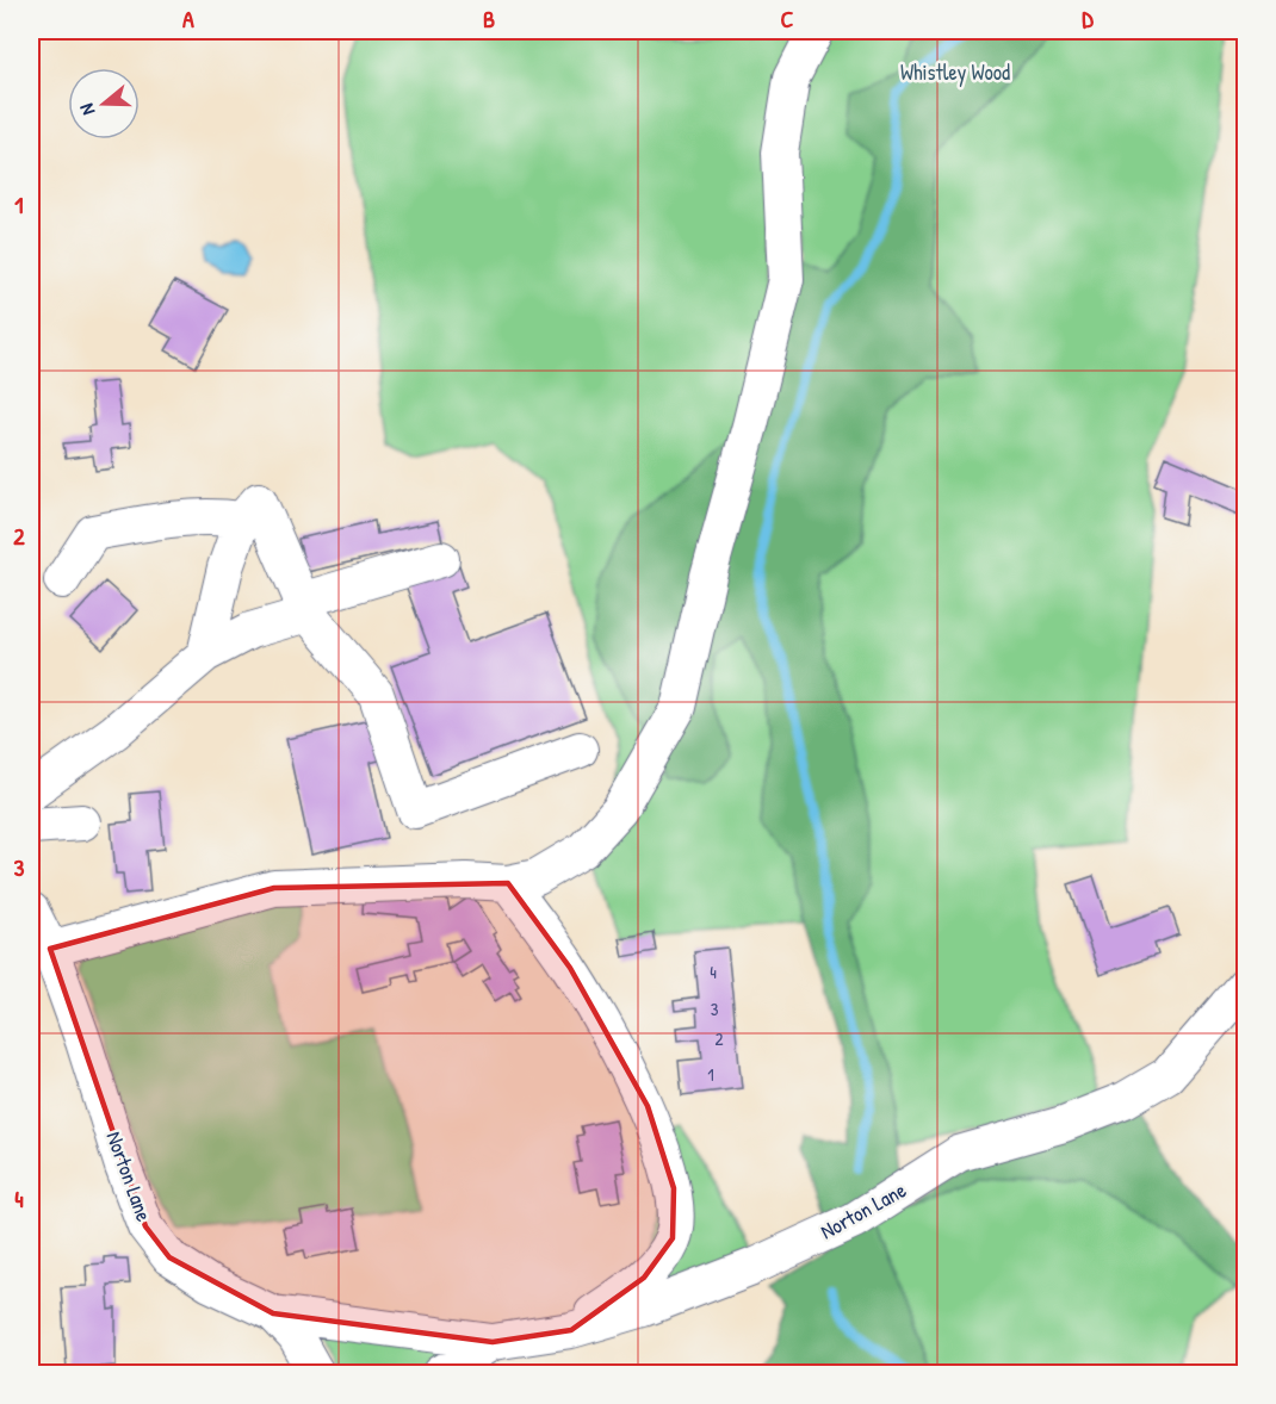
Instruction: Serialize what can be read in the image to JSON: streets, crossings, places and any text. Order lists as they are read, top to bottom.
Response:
{
  "streets": {
    "street": ["Norton Lane"]
  },
  "parks": ["Whistley Wood"],
  "house_numbers": [
    "4",
    "3",
    "2",
    "1"
  ],
  "north": "left",
  "grid": {
    "columns": [
      "A",
      "B",
      "C",
      "D"
    ],
    "rows": [
      "1",
      "2",
      "3",
      "4"
    ]
  }
}
